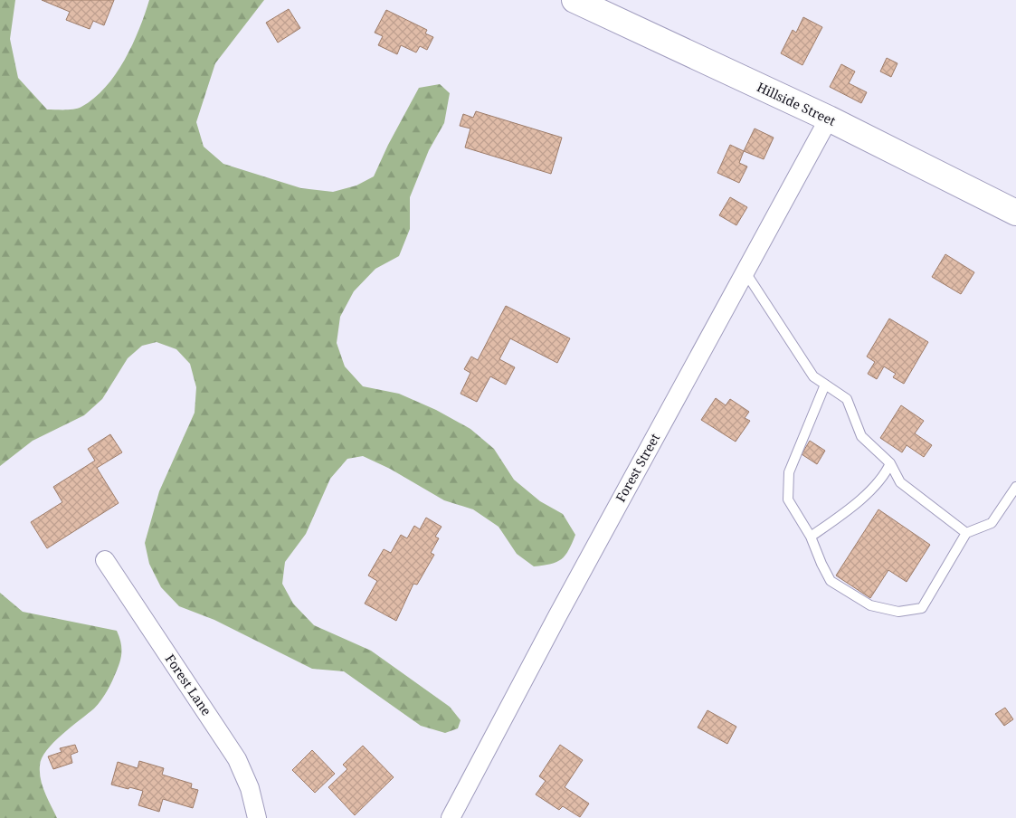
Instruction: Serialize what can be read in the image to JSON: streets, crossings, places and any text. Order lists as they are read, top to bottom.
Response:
{
  "streets": {
    "street": ["Hillside Street", "Forest Street", "Forest Lane"]
  },
  "crossings": [
    ["Hillside Street", "Forest Street"]
  ]
}
